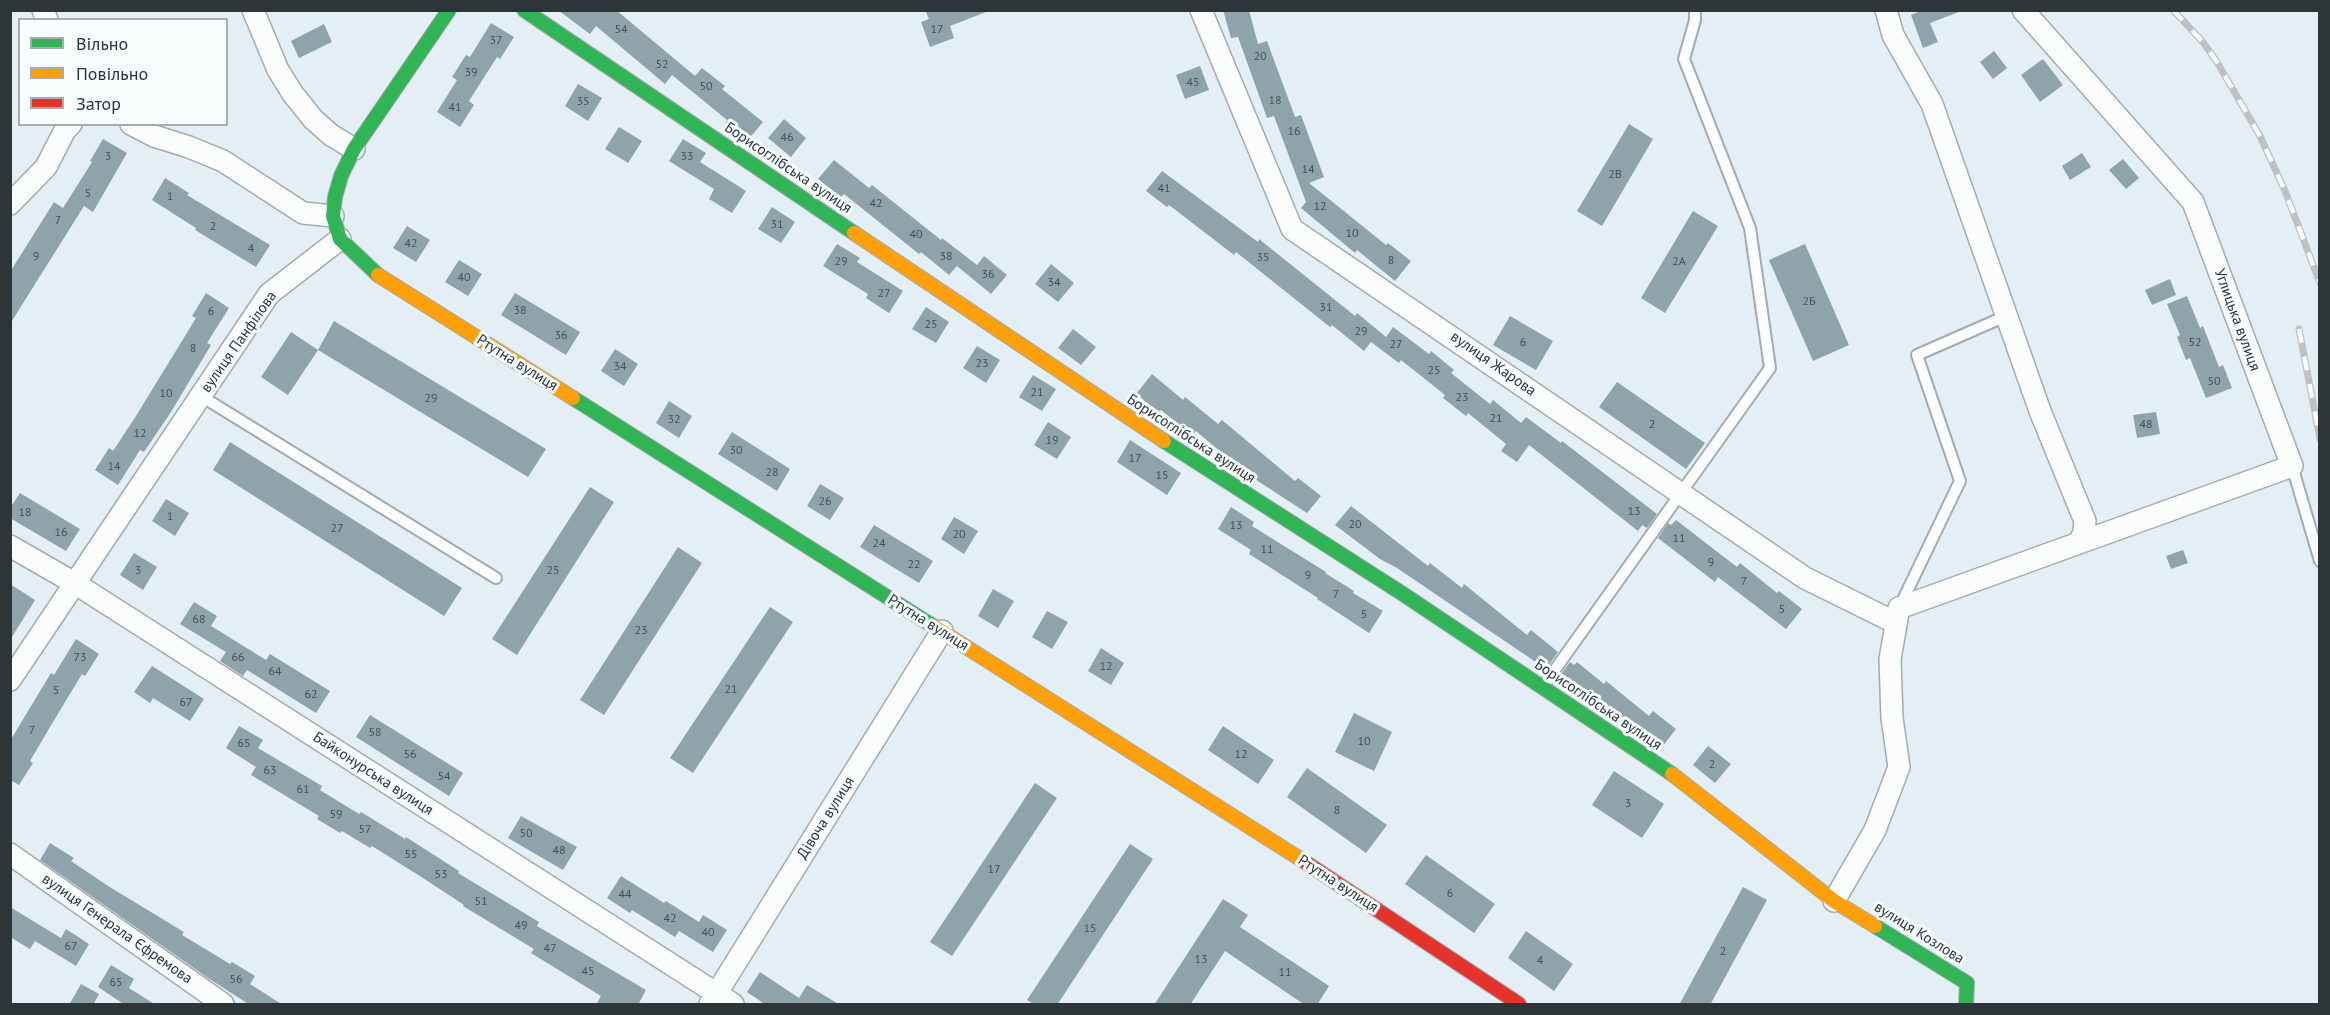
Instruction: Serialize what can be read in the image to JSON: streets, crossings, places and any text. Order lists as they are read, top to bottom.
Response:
{
  "streets": {
    "street": [
      "Борисоглібська вулиця",
      "Углицька вулиця",
      "вулиця Панфілова",
      "Ртутна вулиця",
      "вулиця Жарова",
      "Байконурська вулиця",
      "Дівоча вулиця",
      "вулиця Генерала Єфремова",
      "вулиця Козлова"
    ]
  },
  "crossings": [
    ["Борисоглібська вулиця", "вулиця Козлова"],
    ["вулиця Панфілова", "Ртутна вулиця"],
    ["вулиця Панфілова", "Байконурська вулиця"],
    ["Ртутна вулиця", "Дівоча вулиця"],
    ["Байконурська вулиця", "Дівоча вулиця"]
  ],
  "house_numbers": [
    "54",
    "17",
    "37",
    "20",
    "52",
    "39",
    "45",
    "50",
    "18",
    "35",
    "41",
    "16",
    "46",
    "3",
    "33",
    "14",
    "2В",
    "41",
    "5",
    "1",
    "42",
    "12",
    "7",
    "31",
    "2",
    "10",
    "40",
    "42",
    "4",
    "9",
    "38",
    "35",
    "8",
    "29",
    "2А",
    "36",
    "40",
    "34",
    "27",
    "2Б",
    "31",
    "38",
    "6",
    "25",
    "29",
    "36",
    "6",
    "52",
    "27",
    "8",
    "23",
    "34",
    "25",
    "50",
    "21",
    "10",
    "23",
    "29",
    "21",
    "32",
    "2",
    "48",
    "12",
    "19",
    "30",
    "17",
    "14",
    "28",
    "15",
    "26",
    "13",
    "18",
    "1",
    "20",
    "13",
    "27",
    "16",
    "20",
    "11",
    "24",
    "11",
    "9",
    "22",
    "3",
    "25",
    "9",
    "7",
    "7",
    "5",
    "5",
    "68",
    "23",
    "73",
    "66",
    "12",
    "64",
    "21",
    "5",
    "62",
    "67",
    "7",
    "58",
    "10",
    "65",
    "56",
    "12",
    "2",
    "63",
    "54",
    "61",
    "3",
    "8",
    "59",
    "57",
    "50",
    "48",
    "55",
    "17",
    "53",
    "6",
    "44",
    "51",
    "42",
    "49",
    "15",
    "40",
    "67",
    "47",
    "2",
    "13",
    "4",
    "45",
    "11",
    "56",
    "65"
  ],
  "legend": ["Вільно", "Повільно", "Затор"]
}
